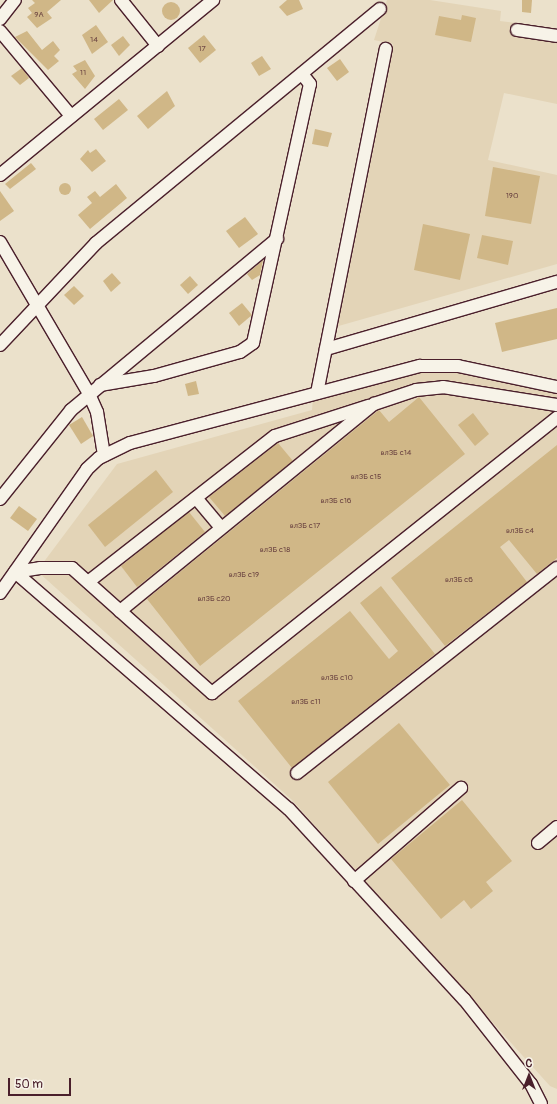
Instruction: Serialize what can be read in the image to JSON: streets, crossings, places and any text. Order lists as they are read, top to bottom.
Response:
{
  "house_numbers": [
    "9А",
    "14",
    "17",
    "11",
    "190",
    "вл3Б с14",
    "вл3Б с15",
    "вл3Б с16",
    "вл3Б с17",
    "вл3Б с4",
    "вл3Б с18",
    "вл3Б с19",
    "вл3Б с6",
    "вл3Б с20",
    "вл3Б с10",
    "вл3Б с11"
  ],
  "scale_bar": "50 m",
  "north": "top"
}
